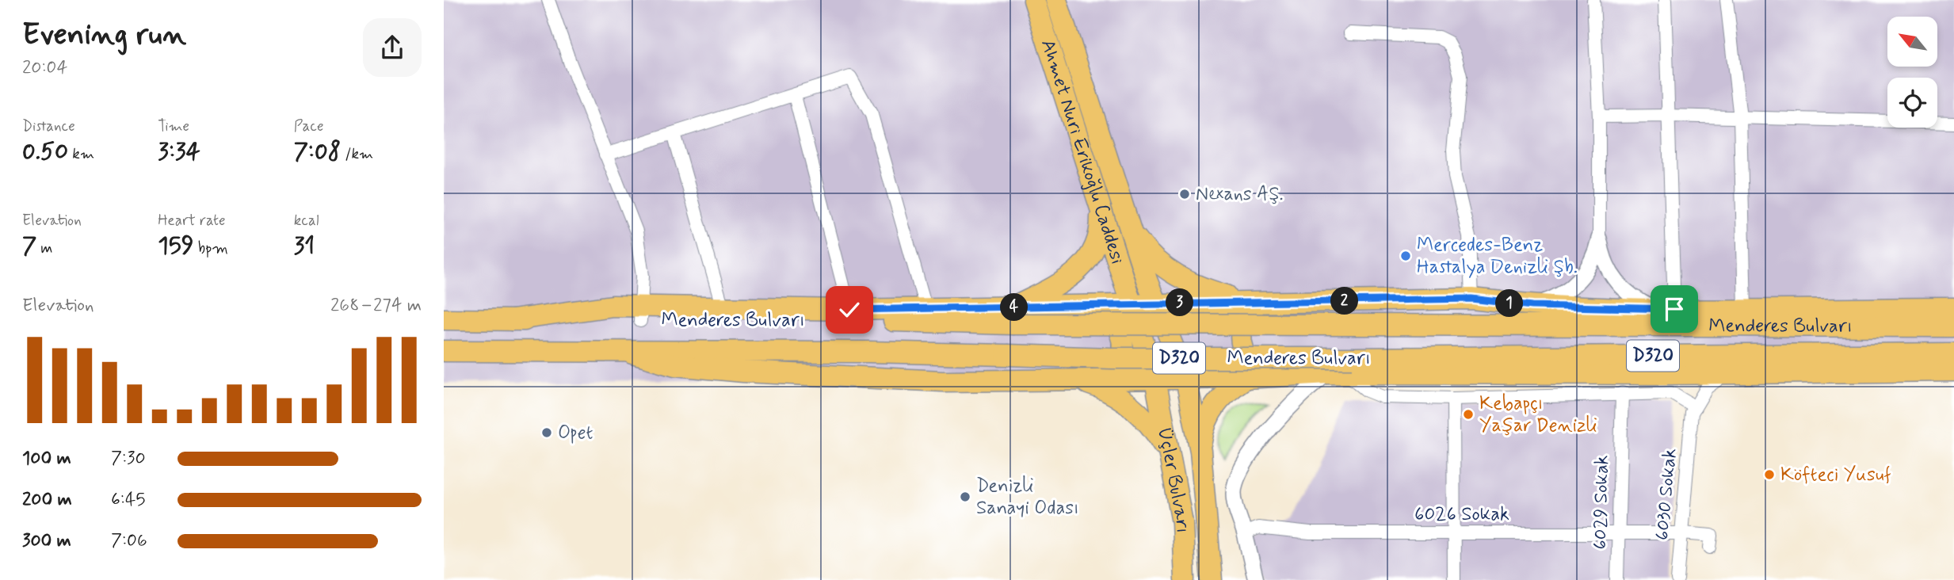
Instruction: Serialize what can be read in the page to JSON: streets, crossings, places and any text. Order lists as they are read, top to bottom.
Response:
{
  "streets": {
    "main road": [
      "Ahmet Nuri Erikoğlu Caddesi",
      "Menderes Bulvarı",
      "D320",
      "Üçler Bulvarı"
    ],
    "street": ["6030 Sokak", "6029 Sokak", "6026 Sokak"]
  },
  "crossings": [
    ["Ahmet Nuri Erikoğlu Caddesi", "Üçler Bulvarı"],
    ["6030 Sokak", "6026 Sokak"],
    ["6029 Sokak", "6026 Sokak"]
  ],
  "places": [
    "Nexans AŞ.",
    "Mercedes-Benz Hastalya Denizli Şb.",
    "Kebapçı Yaşar Denizli",
    "Opet",
    "Köfteci Yusuf",
    "Denizli Sanayi Odası"
  ],
  "north": "top left",
  "page": {
    "heading": ["Evening run", "20:04"],
    "stats": [
      ["Distance", "0.50 km"],
      ["Time", "3:34"],
      ["Pace", "7:08 /km"],
      ["Elevation", "7 m"],
      ["Heart rate", "159 bpm"],
      ["kcal", "31"]
    ],
    "chart": ["Elevation", "268–274 m"],
    "pins": [
      "2",
      "3",
      "1",
      "4"
    ],
    "list": [
      {
        "name": "100 m",
        "note": "7:30"
      },
      {
        "name": "200 m",
        "note": "6:45"
      },
      {
        "name": "300 m",
        "note": "7:06"
      }
    ]
  }
}
